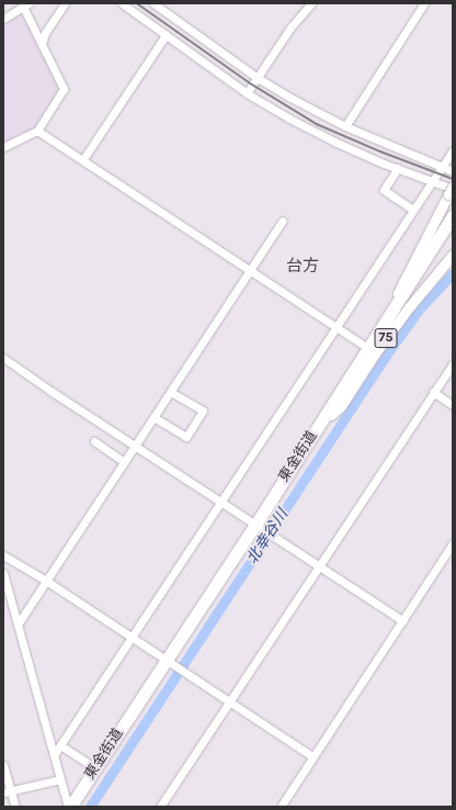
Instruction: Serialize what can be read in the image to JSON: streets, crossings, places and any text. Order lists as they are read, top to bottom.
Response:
{
  "streets": {
    "highway": ["東金街道"],
    "main road": ["75"]
  },
  "crossings": [
    ["75", "東金街道"]
  ],
  "districts": ["台方"],
  "water": ["北幸谷川"]
}
